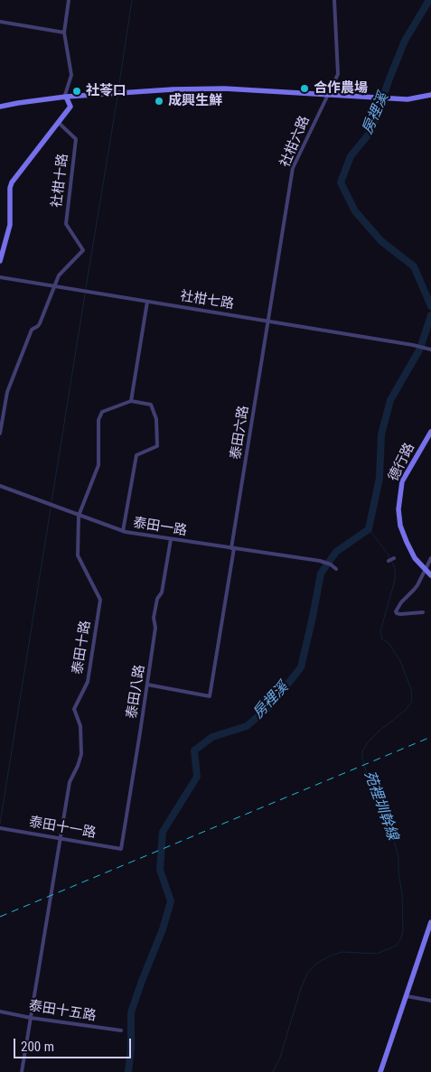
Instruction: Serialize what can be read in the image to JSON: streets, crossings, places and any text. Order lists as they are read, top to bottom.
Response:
{
  "streets": {
    "street": [
      "社柑六路",
      "社柑十路",
      "社柑七路",
      "泰田六路",
      "德行路",
      "泰田一路",
      "泰田十路",
      "泰田八路",
      "泰田十一路",
      "泰田十五路"
    ]
  },
  "crossings": [
    ["社柑六路", "社柑七路"],
    ["社柑六路", "泰田六路"],
    ["社柑十路", "社柑七路"],
    ["社柑七路", "泰田六路"],
    ["泰田六路", "泰田一路"],
    ["泰田六路", "泰田八路"],
    ["泰田一路", "泰田十路"],
    ["泰田一路", "泰田八路"],
    ["泰田十路", "泰田十一路"],
    ["泰田十路", "泰田十五路"],
    ["泰田八路", "泰田十一路"]
  ],
  "water": ["房裡溪", "苑裡圳幹線"],
  "places": ["合作農場", "社苓口", "成興生鮮"],
  "scale_bar": "200 m"
}
